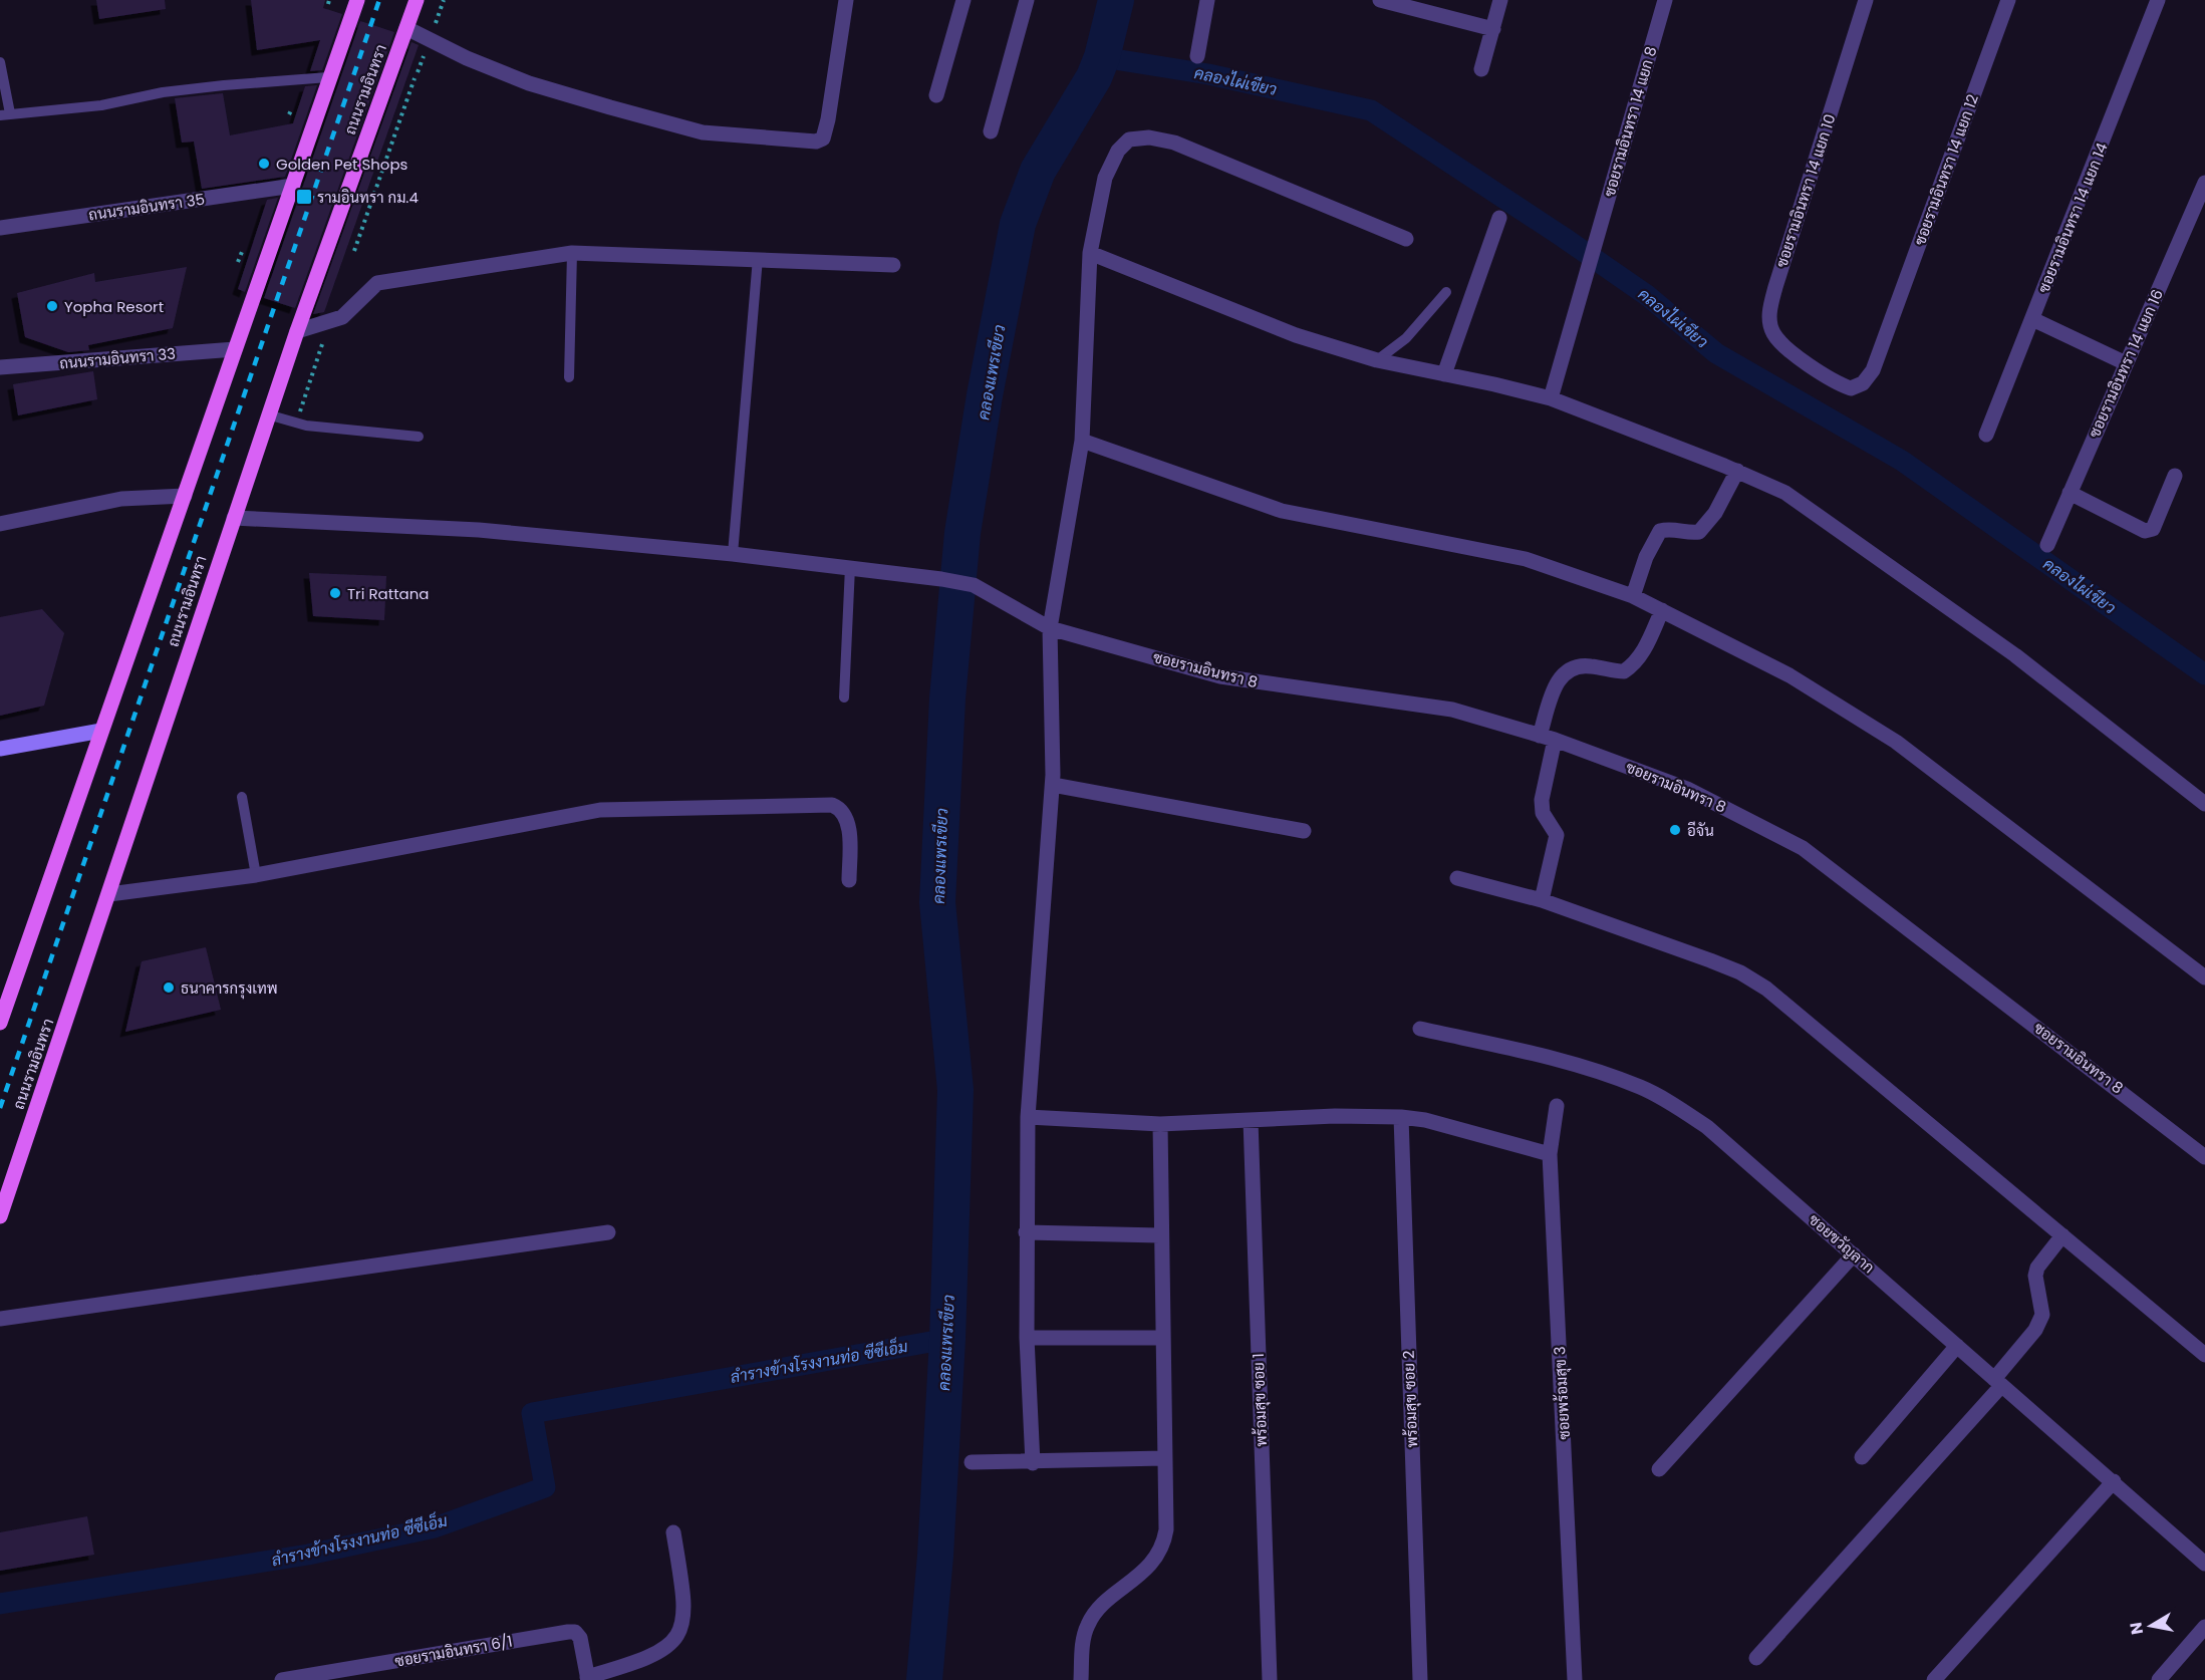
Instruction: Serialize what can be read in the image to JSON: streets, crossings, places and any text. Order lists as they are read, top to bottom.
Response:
{
  "streets": {
    "main road": ["ถนนรามอินทรา"],
    "street": [
      "ซอยรามอินทรา 14 แยก 8",
      "ซอยรามอินทรา 14 แยก 12",
      "ซอยรามอินทรา 14 แยก 10",
      "ถนนรามอินทรา 35",
      "ซอยรามอินทรา 14 แยก 14",
      "ถนนรามอินทรา 33",
      "ซอยรามอินทรา 14 แยก 16",
      "ซอยรามอินทรา 8",
      "ซอยขวัญลาก",
      "ซอยพร้อมสุข 3",
      "พร้อมสุข ซอย 2",
      "พร้อมสุข ซอย 1",
      "ซอยรามอินทรา 6/1"
    ]
  },
  "crossings": [
    ["ถนนรามอินทรา", "ซอยรามอินทรา 8"],
    ["ซอยรามอินทรา 14 แยก 12", "ซอยรามอินทรา 14 แยก 10"]
  ],
  "water": ["คลองไผ่เขียว", "คลองแพรเขียว", "ลำรางข้างโรงงานท่อ ซีซีเอ็ม"],
  "places": {
    "other": [
      "Golden Pet Shops",
      "Yopha Resort",
      "Tri Rattana",
      "อีจัน",
      "ธนาคารกรุงเทพ"
    ],
    "transit": ["รามอินทรา กม.4"]
  },
  "north": "left"
}
